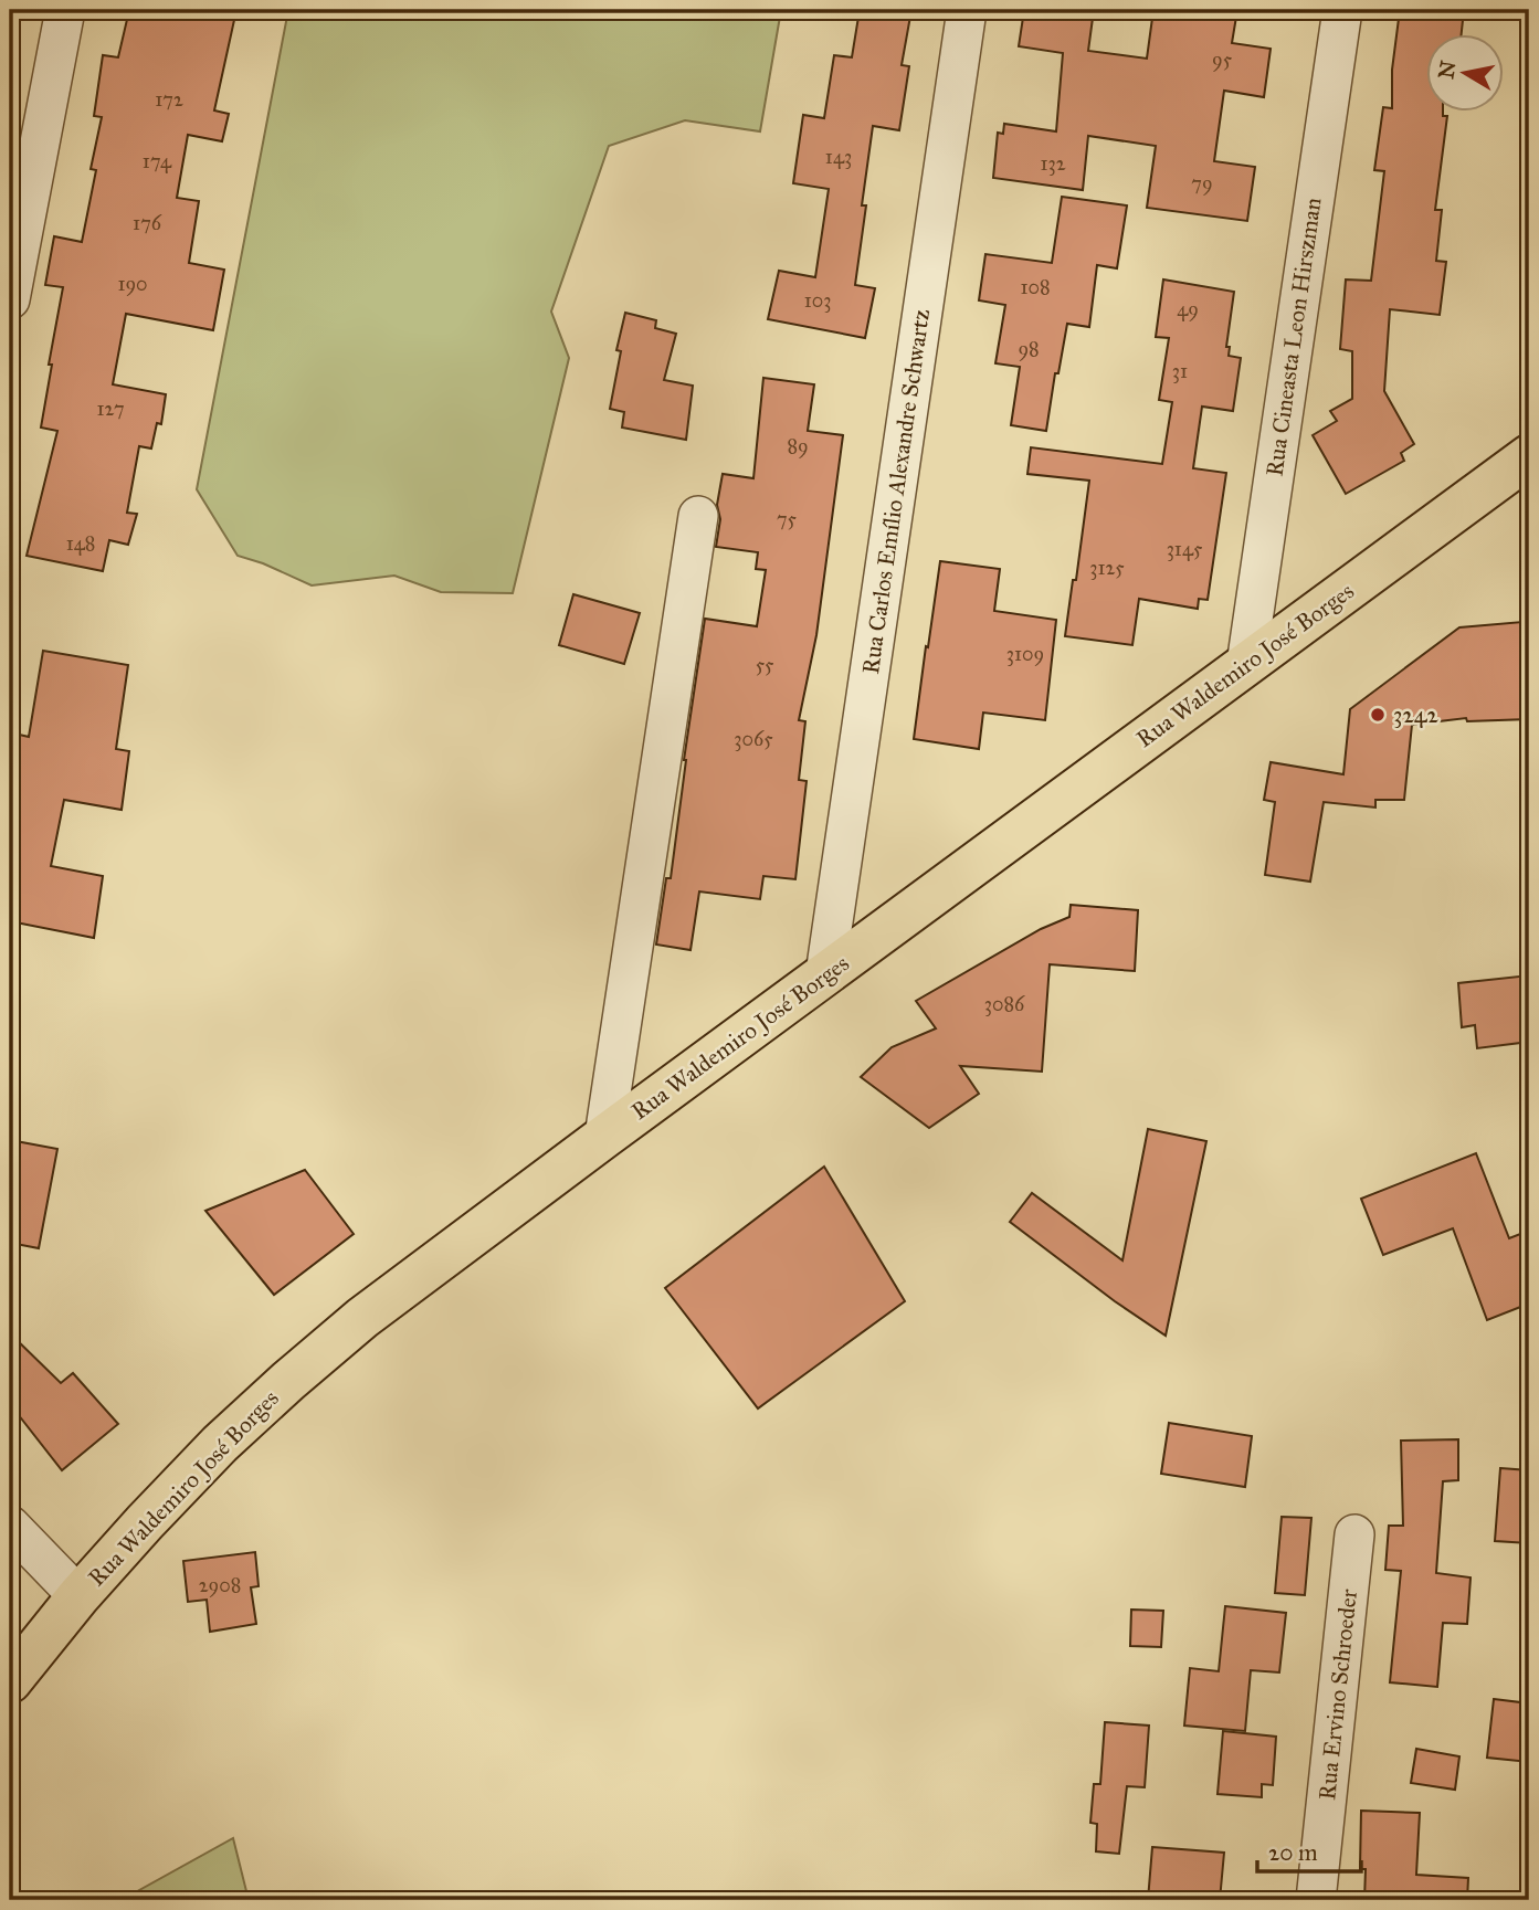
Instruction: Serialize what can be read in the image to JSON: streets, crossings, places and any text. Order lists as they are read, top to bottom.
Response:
{
  "streets": {
    "main road": ["Rua Waldemiro José Borges"],
    "street": ["Rua Cineasta Leon Hirszman", "Rua Carlos Emílio Alexandre Schwartz", "Rua Ervino Schroeder"]
  },
  "crossings": [
    ["Rua Cineasta Leon Hirszman", "Rua Waldemiro José Borges"],
    ["Rua Carlos Emílio Alexandre Schwartz", "Rua Waldemiro José Borges"]
  ],
  "places": ["3242"],
  "house_numbers": [
    "95",
    "172",
    "143",
    "174",
    "132",
    "79",
    "176",
    "190",
    "108",
    "103",
    "49",
    "98",
    "31",
    "127",
    "89",
    "75",
    "148",
    "3145",
    "3125",
    "3109",
    "55",
    "3065",
    "3086",
    "2908"
  ],
  "scale_bar": "20 m",
  "north": "left"
}
